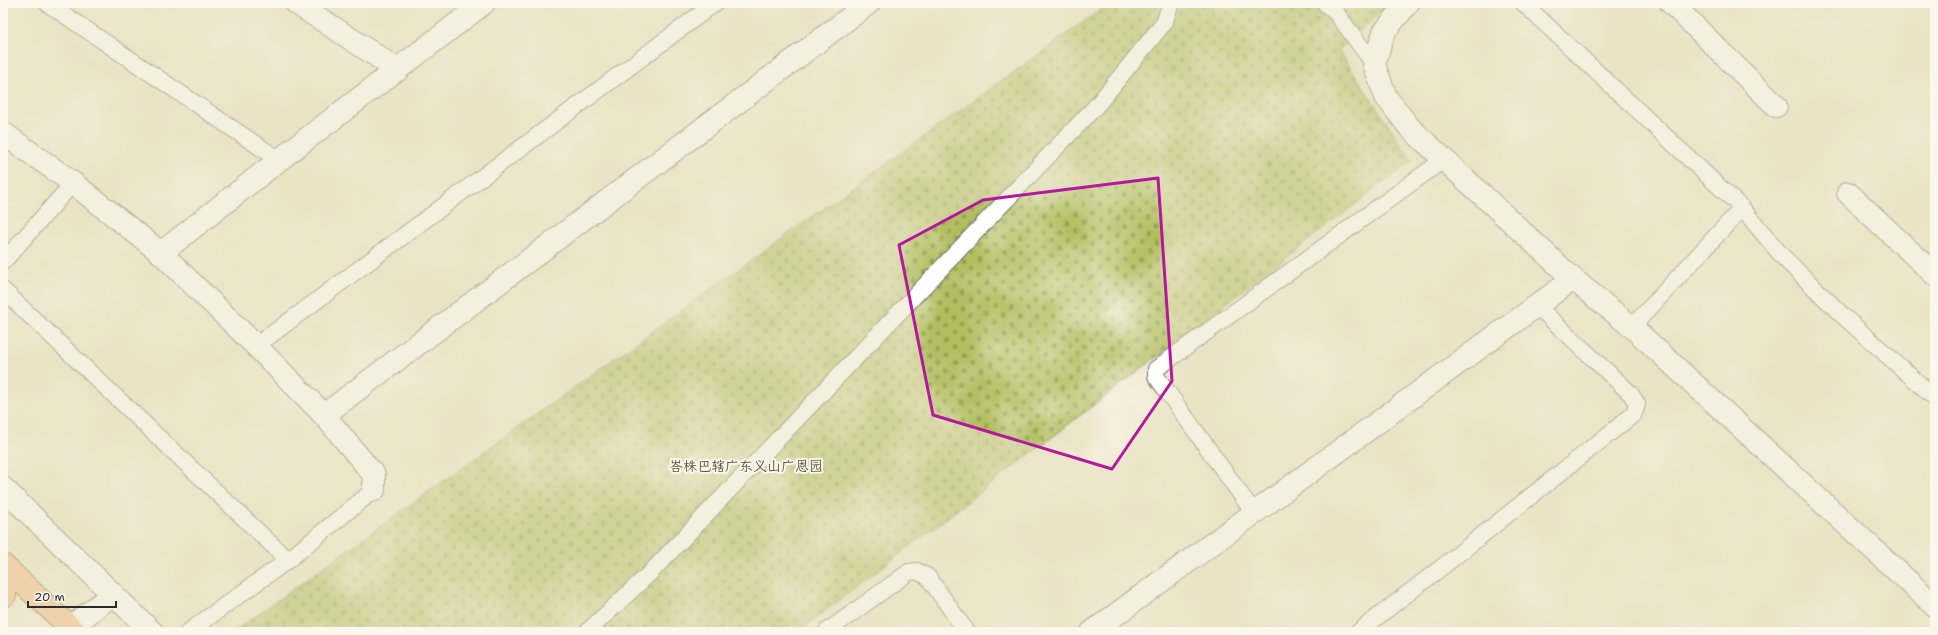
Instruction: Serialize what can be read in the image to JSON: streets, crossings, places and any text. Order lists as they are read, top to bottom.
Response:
{
  "parks": ["峇株巴辖广东义山广恩园"],
  "scale_bar": "20 m"
}
